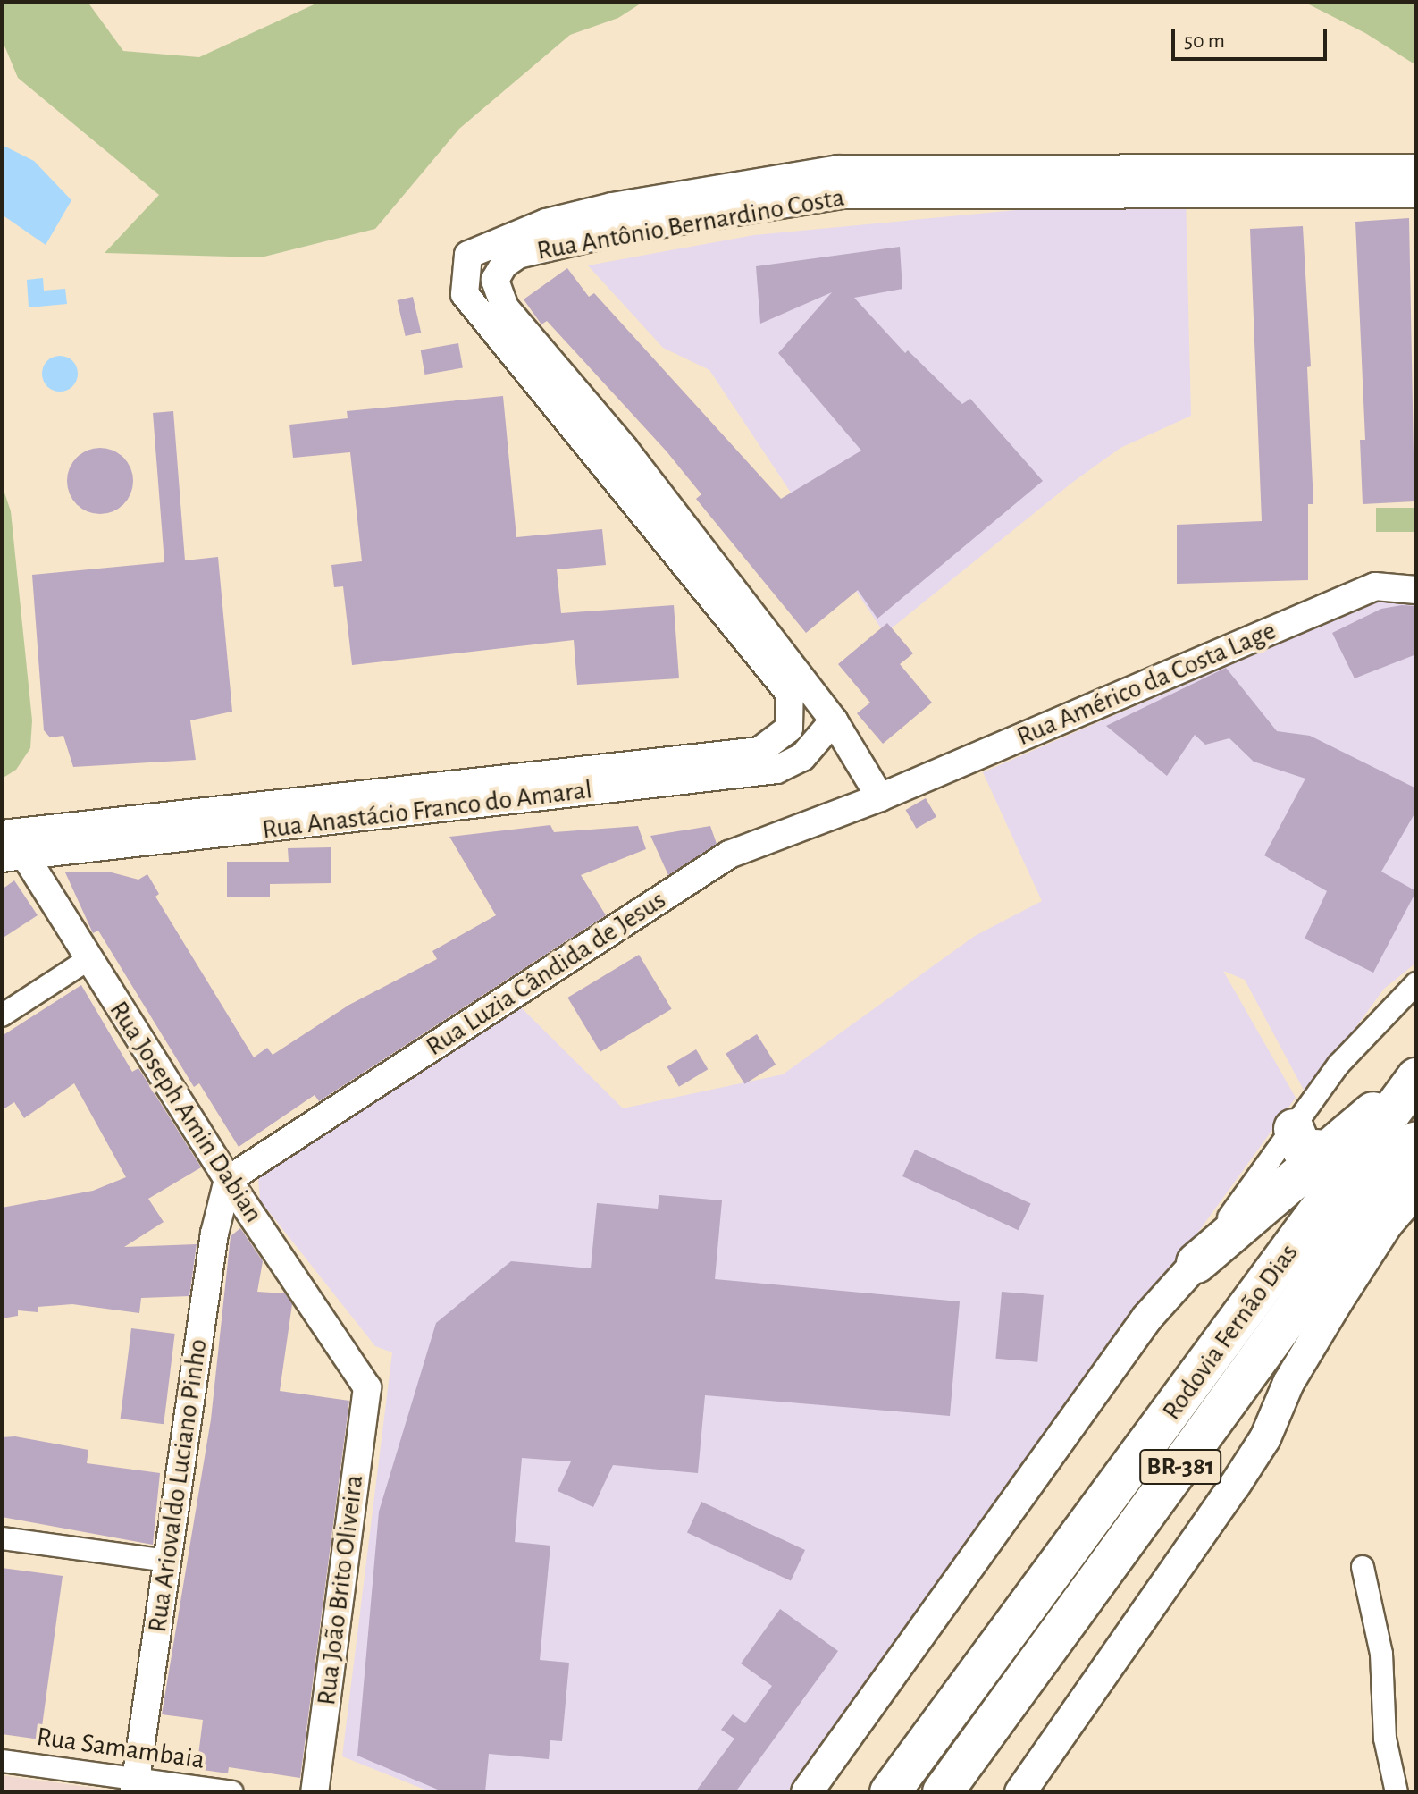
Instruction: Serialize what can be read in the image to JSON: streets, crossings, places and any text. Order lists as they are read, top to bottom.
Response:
{
  "streets": {
    "highway": ["Rodovia Fernão Dias", "BR-381"],
    "street": [
      "Rua Antônio Bernardino Costa",
      "Rua Américo da Costa Lage",
      "Rua Anastácio Franco do Amaral",
      "Rua Luzia Cândida de Jesus",
      "Rua Joseph Amin Dabian",
      "Rua Ariovaldo Luciano Pinho",
      "Rua João Brito Oliveira",
      "Rua Samambaia"
    ]
  },
  "crossings": [
    ["Rua Antônio Bernardino Costa", "Rua Américo da Costa Lage"],
    ["Rua Antônio Bernardino Costa", "Rua Anastácio Franco do Amaral"],
    ["Rua Antônio Bernardino Costa", "Rua Luzia Cândida de Jesus"],
    ["Rua Américo da Costa Lage", "Rua Luzia Cândida de Jesus"],
    ["Rua Anastácio Franco do Amaral", "Rua Joseph Amin Dabian"],
    ["Rua Luzia Cândida de Jesus", "Rua Joseph Amin Dabian"],
    ["Rua Luzia Cândida de Jesus", "Rua Ariovaldo Luciano Pinho"],
    ["Rua Joseph Amin Dabian", "Rua Ariovaldo Luciano Pinho"],
    ["Rua Joseph Amin Dabian", "Rua João Brito Oliveira"],
    ["Rodovia Fernão Dias", "BR-381"],
    ["Rua Ariovaldo Luciano Pinho", "Rua Samambaia"]
  ],
  "scale_bar": "50 m"
}
